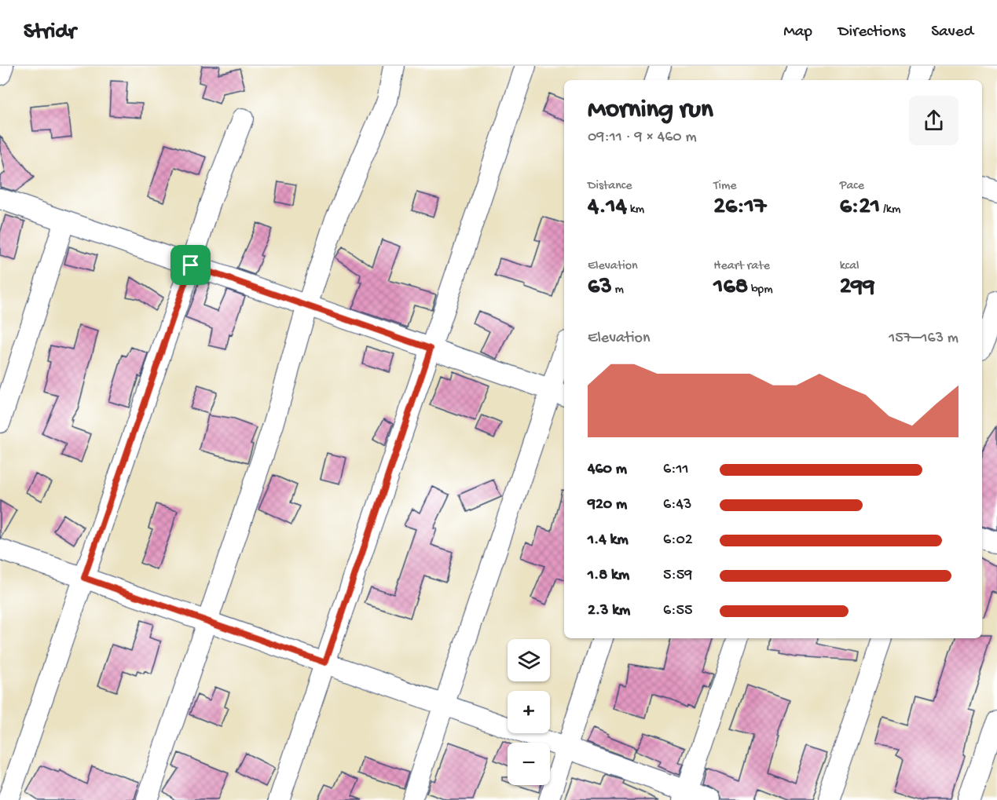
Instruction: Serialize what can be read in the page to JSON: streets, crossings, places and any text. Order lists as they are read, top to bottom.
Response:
{
  "page": {
    "header": "Stridr",
    "nav": ["Map", "Directions", "Saved"],
    "heading": ["Morning run", "09:11 · 9 × 460 m"],
    "stats": [
      ["Distance", "4.14 km"],
      ["Time", "26:17"],
      ["Pace", "6:21 /km"],
      ["Elevation", "63 m"],
      ["Heart rate", "168 bpm"],
      ["kcal", "299"]
    ],
    "chart": ["Elevation", "157–163 m"],
    "list": [
      {
        "name": "460 m",
        "note": "6:11"
      },
      {
        "name": "920 m",
        "note": "6:43"
      },
      {
        "name": "1.4 km",
        "note": "6:02"
      },
      {
        "name": "1.8 km",
        "note": "5:59"
      },
      {
        "name": "2.3 km",
        "note": "6:55"
      }
    ],
    "map_buttons": ["+", "−"]
  }
}
